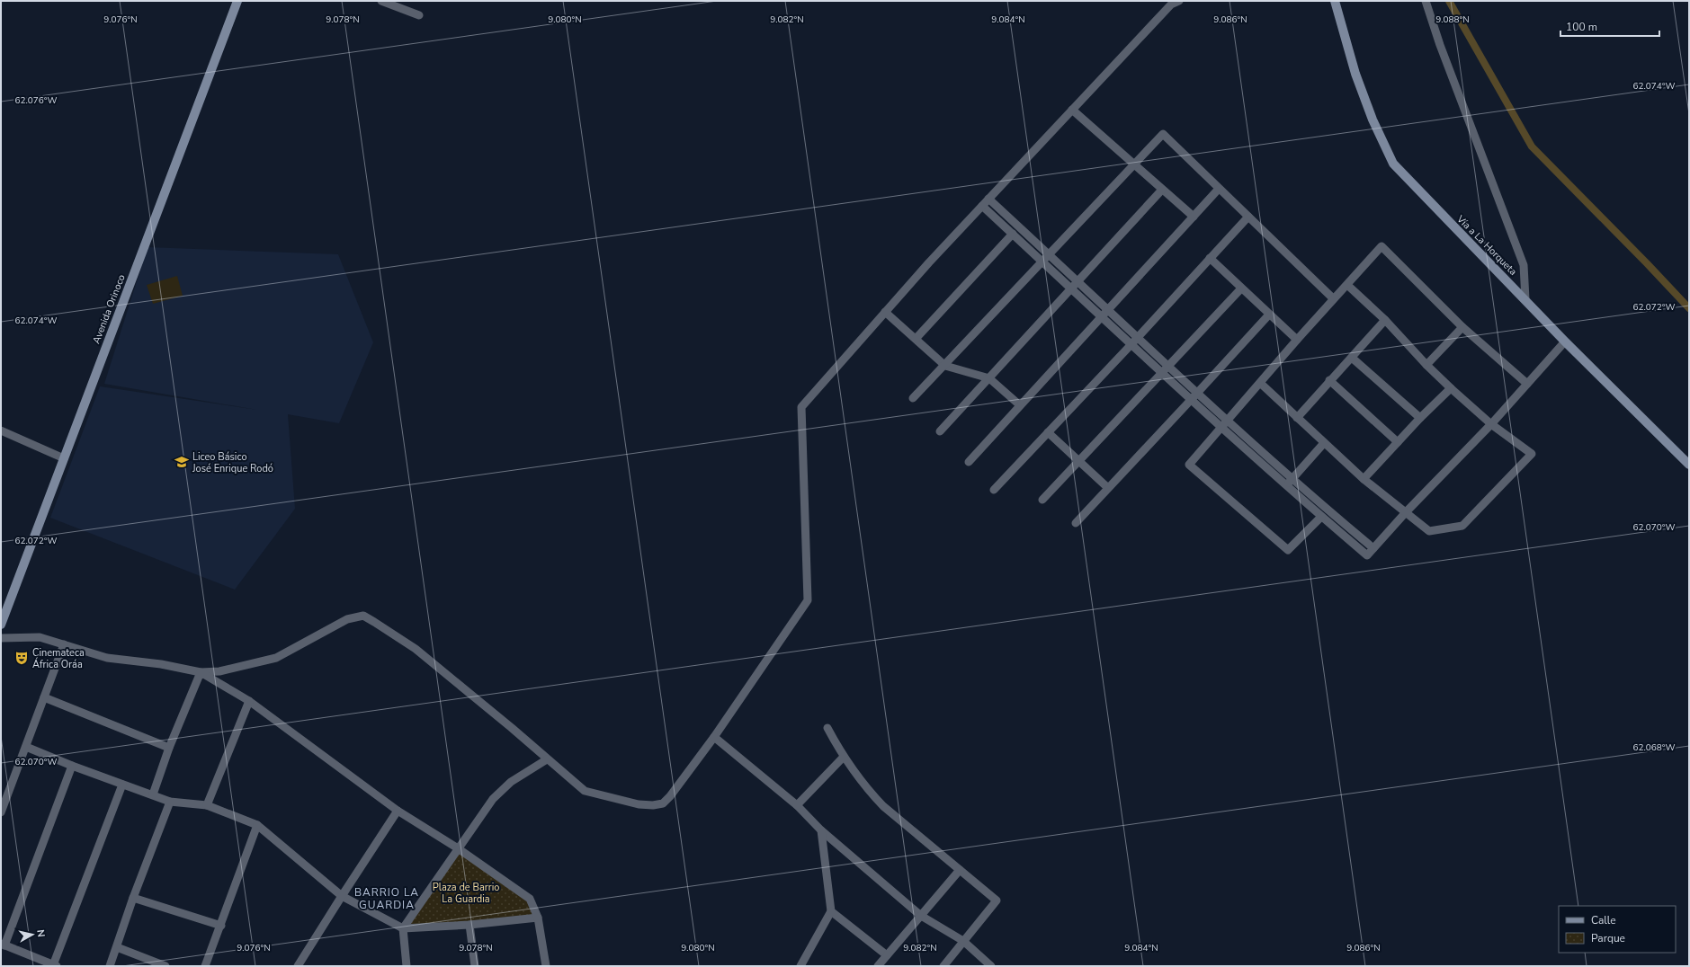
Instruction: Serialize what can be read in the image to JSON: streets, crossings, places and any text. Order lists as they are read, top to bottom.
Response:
{
  "streets": {
    "main road": ["Vía a La Horqueta", "Avenida Orinoco"]
  },
  "districts": ["BARRIO LA GUARDIA"],
  "parks": ["Plaza de Barrio La Guardia"],
  "places": {
    "school or university": ["Liceo Básico José Enrique Rodó"],
    "theatre": ["Cinemateca África Oráa"]
  },
  "legend": ["Calle", "Parque"],
  "scale_bar": "100 m",
  "north": "right",
  "coordinates": [
    "9.076°N",
    "9.078°N",
    "9.080°N",
    "9.082°N",
    "9.084°N",
    "9.086°N",
    "9.088°N",
    "62.074°W",
    "62.076°W",
    "62.072°W",
    "62.070°W",
    "62.068°W"
  ]
}
